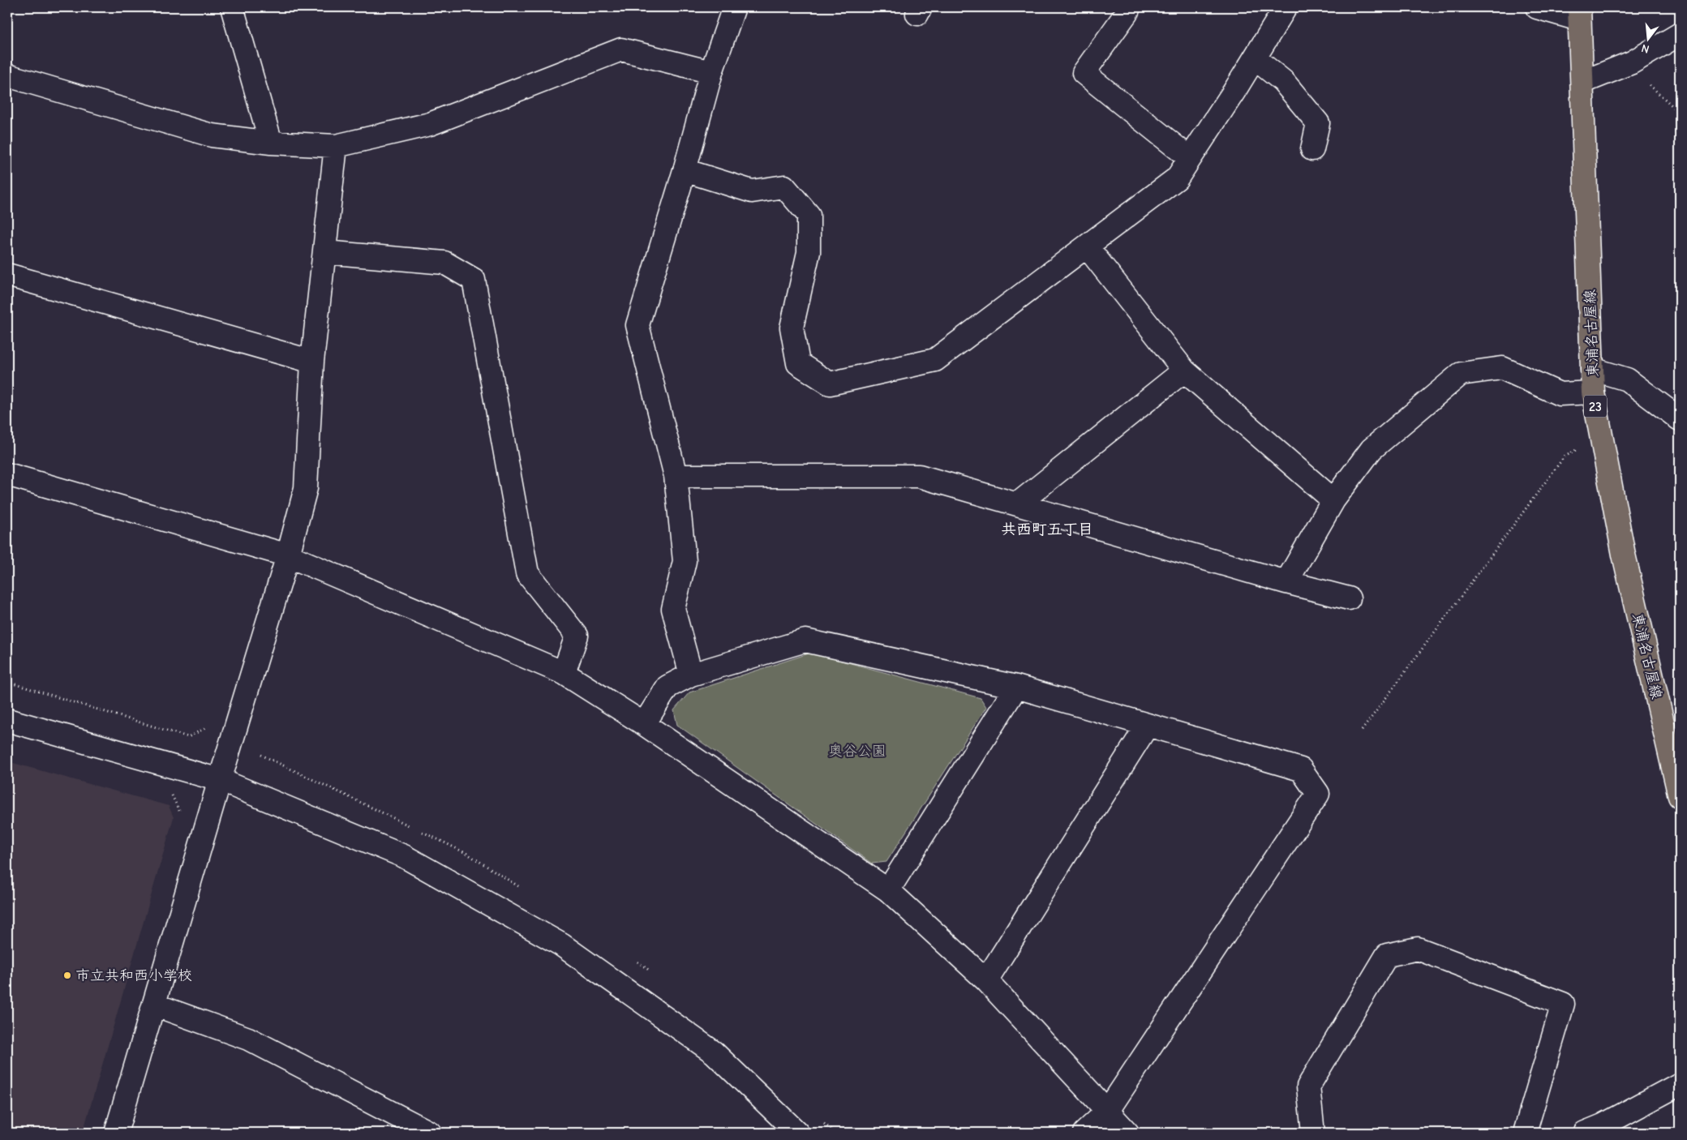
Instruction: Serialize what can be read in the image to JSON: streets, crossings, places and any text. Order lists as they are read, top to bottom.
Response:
{
  "streets": {
    "main road": ["東浦名古屋線", "23"]
  },
  "districts": ["共西町五丁目"],
  "parks": ["奥谷公園"],
  "places": ["市立共和西小学校"],
  "north": "bottom"
}
